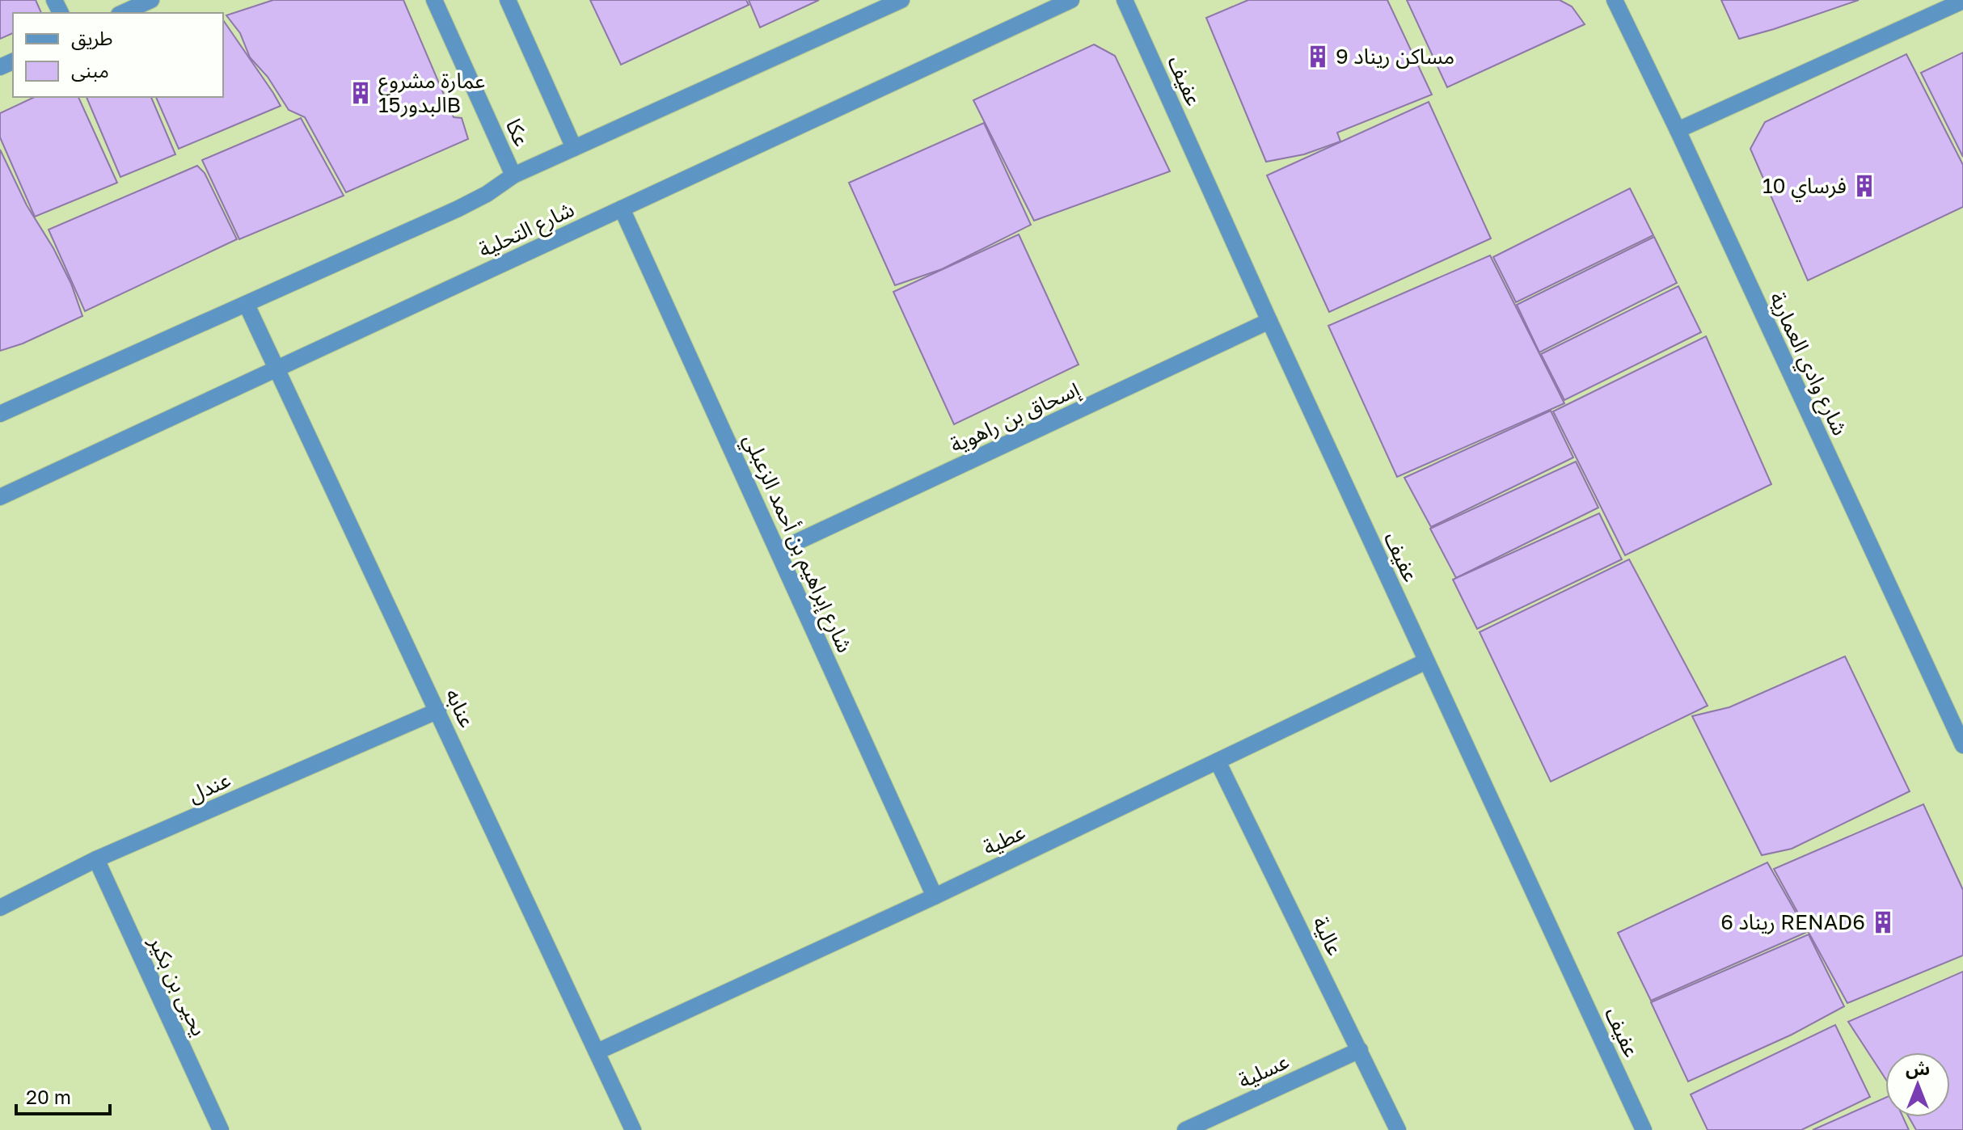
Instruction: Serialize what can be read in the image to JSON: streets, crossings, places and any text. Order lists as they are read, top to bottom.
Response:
{
  "streets": {
    "street": [
      "عفيف",
      "عكا",
      "شارع التحلية",
      "شارع وادي العمارية",
      "إسحاق بن راهوية",
      "شارع إبراهيم بن أحمد الزعبلي",
      "عنابه",
      "عندل",
      "عطية",
      "عالية",
      "يحيى بن بكير",
      "عسلية"
    ]
  },
  "crossings": [
    ["عفيف", "إسحاق بن راهوية"],
    ["عفيف", "عطية"],
    ["شارع التحلية", "شارع إبراهيم بن أحمد الزعبلي"],
    ["شارع التحلية", "عنابه"],
    ["إسحاق بن راهوية", "شارع إبراهيم بن أحمد الزعبلي"],
    ["شارع إبراهيم بن أحمد الزعبلي", "عطية"],
    ["عنابه", "عندل"],
    ["عنابه", "عطية"],
    ["عندل", "يحيى بن بكير"],
    ["عطية", "عالية"],
    ["عالية", "عسلية"]
  ],
  "places": {
    "building": [
      "مساكن ريناد 9",
      "عمارة مشروع البدور15B",
      "فرساي 10",
      "ريناد 6 RENAD6"
    ]
  },
  "legend": ["طريق", "مبنى"],
  "scale_bar": "20 m",
  "north": "top"
}
